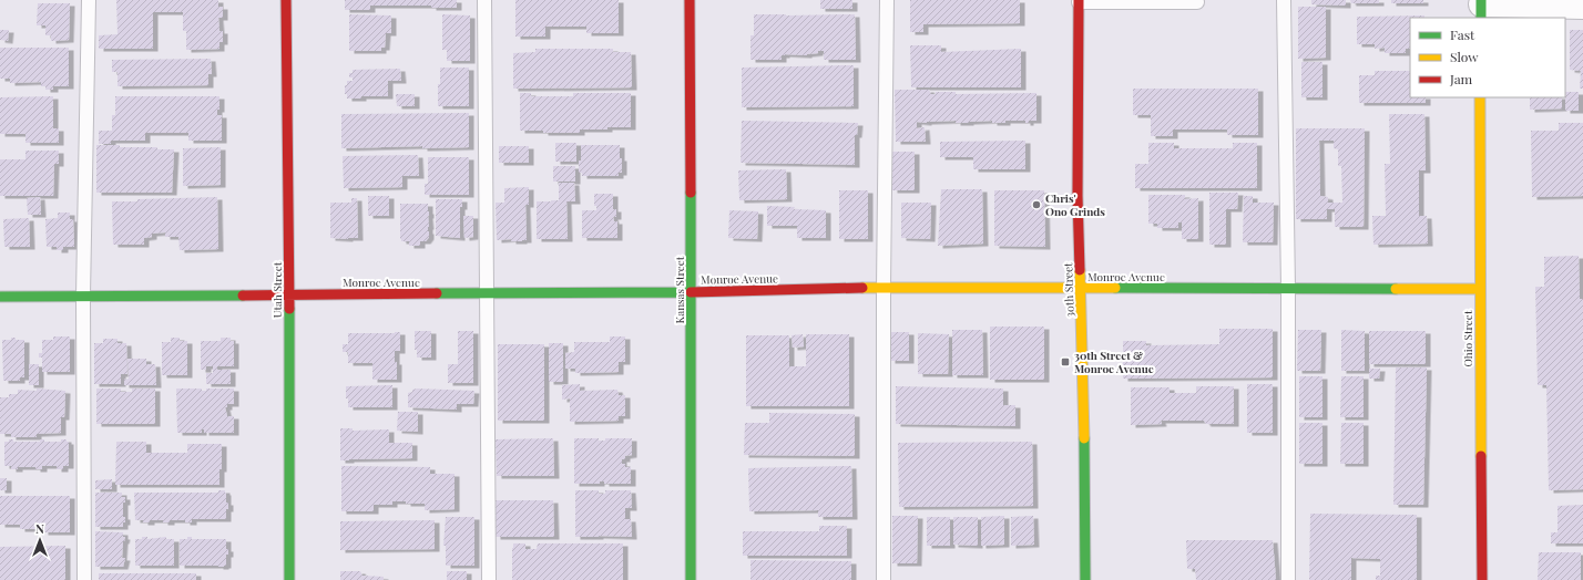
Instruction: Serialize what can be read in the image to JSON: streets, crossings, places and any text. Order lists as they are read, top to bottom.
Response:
{
  "streets": {
    "street": [
      "Monroe Avenue",
      "Utah Street",
      "Kansas Street",
      "30th Street",
      "Ohio Street"
    ]
  },
  "crossings": [
    ["Monroe Avenue", "Utah Street"],
    ["Monroe Avenue", "Kansas Street"],
    ["Monroe Avenue", "30th Street"],
    ["Monroe Avenue", "Ohio Street"]
  ],
  "places": {
    "other": ["Chris' Ono Grinds"],
    "transit": ["30th Street & Monroe Avenue"]
  },
  "legend": ["Fast", "Slow", "Jam"],
  "north": "top"
}
